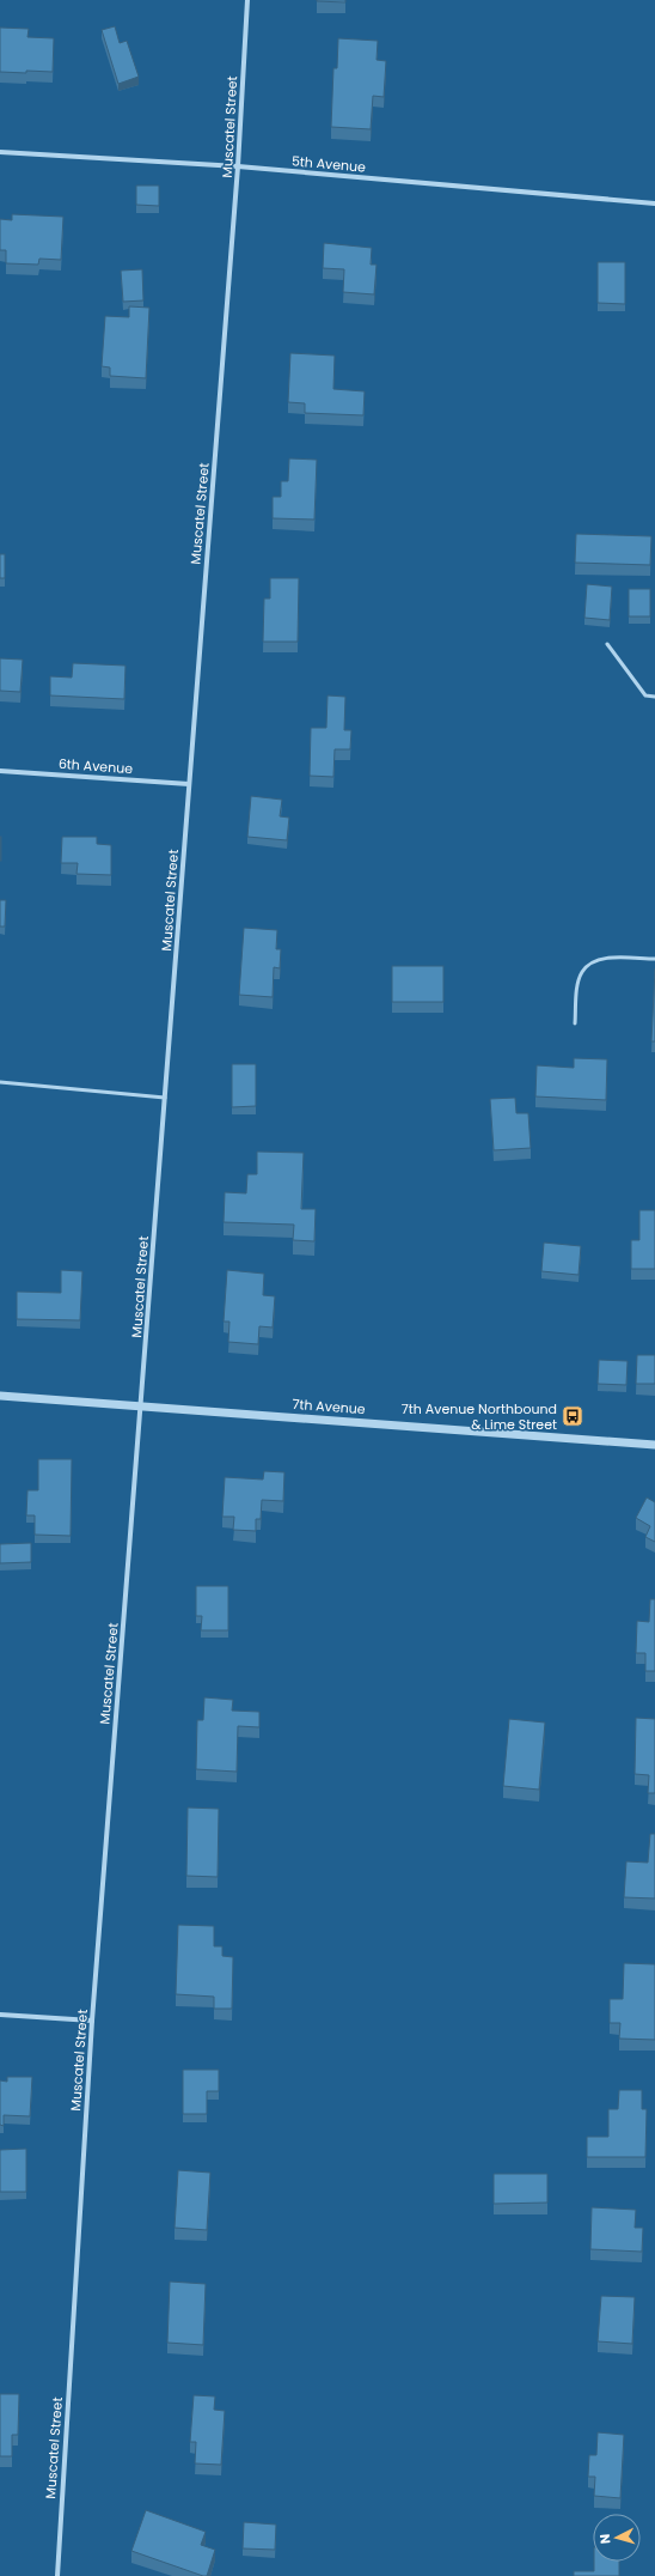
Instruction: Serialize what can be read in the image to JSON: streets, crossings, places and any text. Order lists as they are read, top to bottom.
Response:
{
  "streets": {
    "street": [
      "Muscatel Street",
      "5th Avenue",
      "6th Avenue",
      "7th Avenue"
    ]
  },
  "crossings": [
    ["Muscatel Street", "5th Avenue"],
    ["Muscatel Street", "6th Avenue"],
    ["Muscatel Street", "7th Avenue"]
  ],
  "places": {
    "bus stop": ["7th Avenue Northbound & Lime Street"]
  },
  "north": "left"
}
